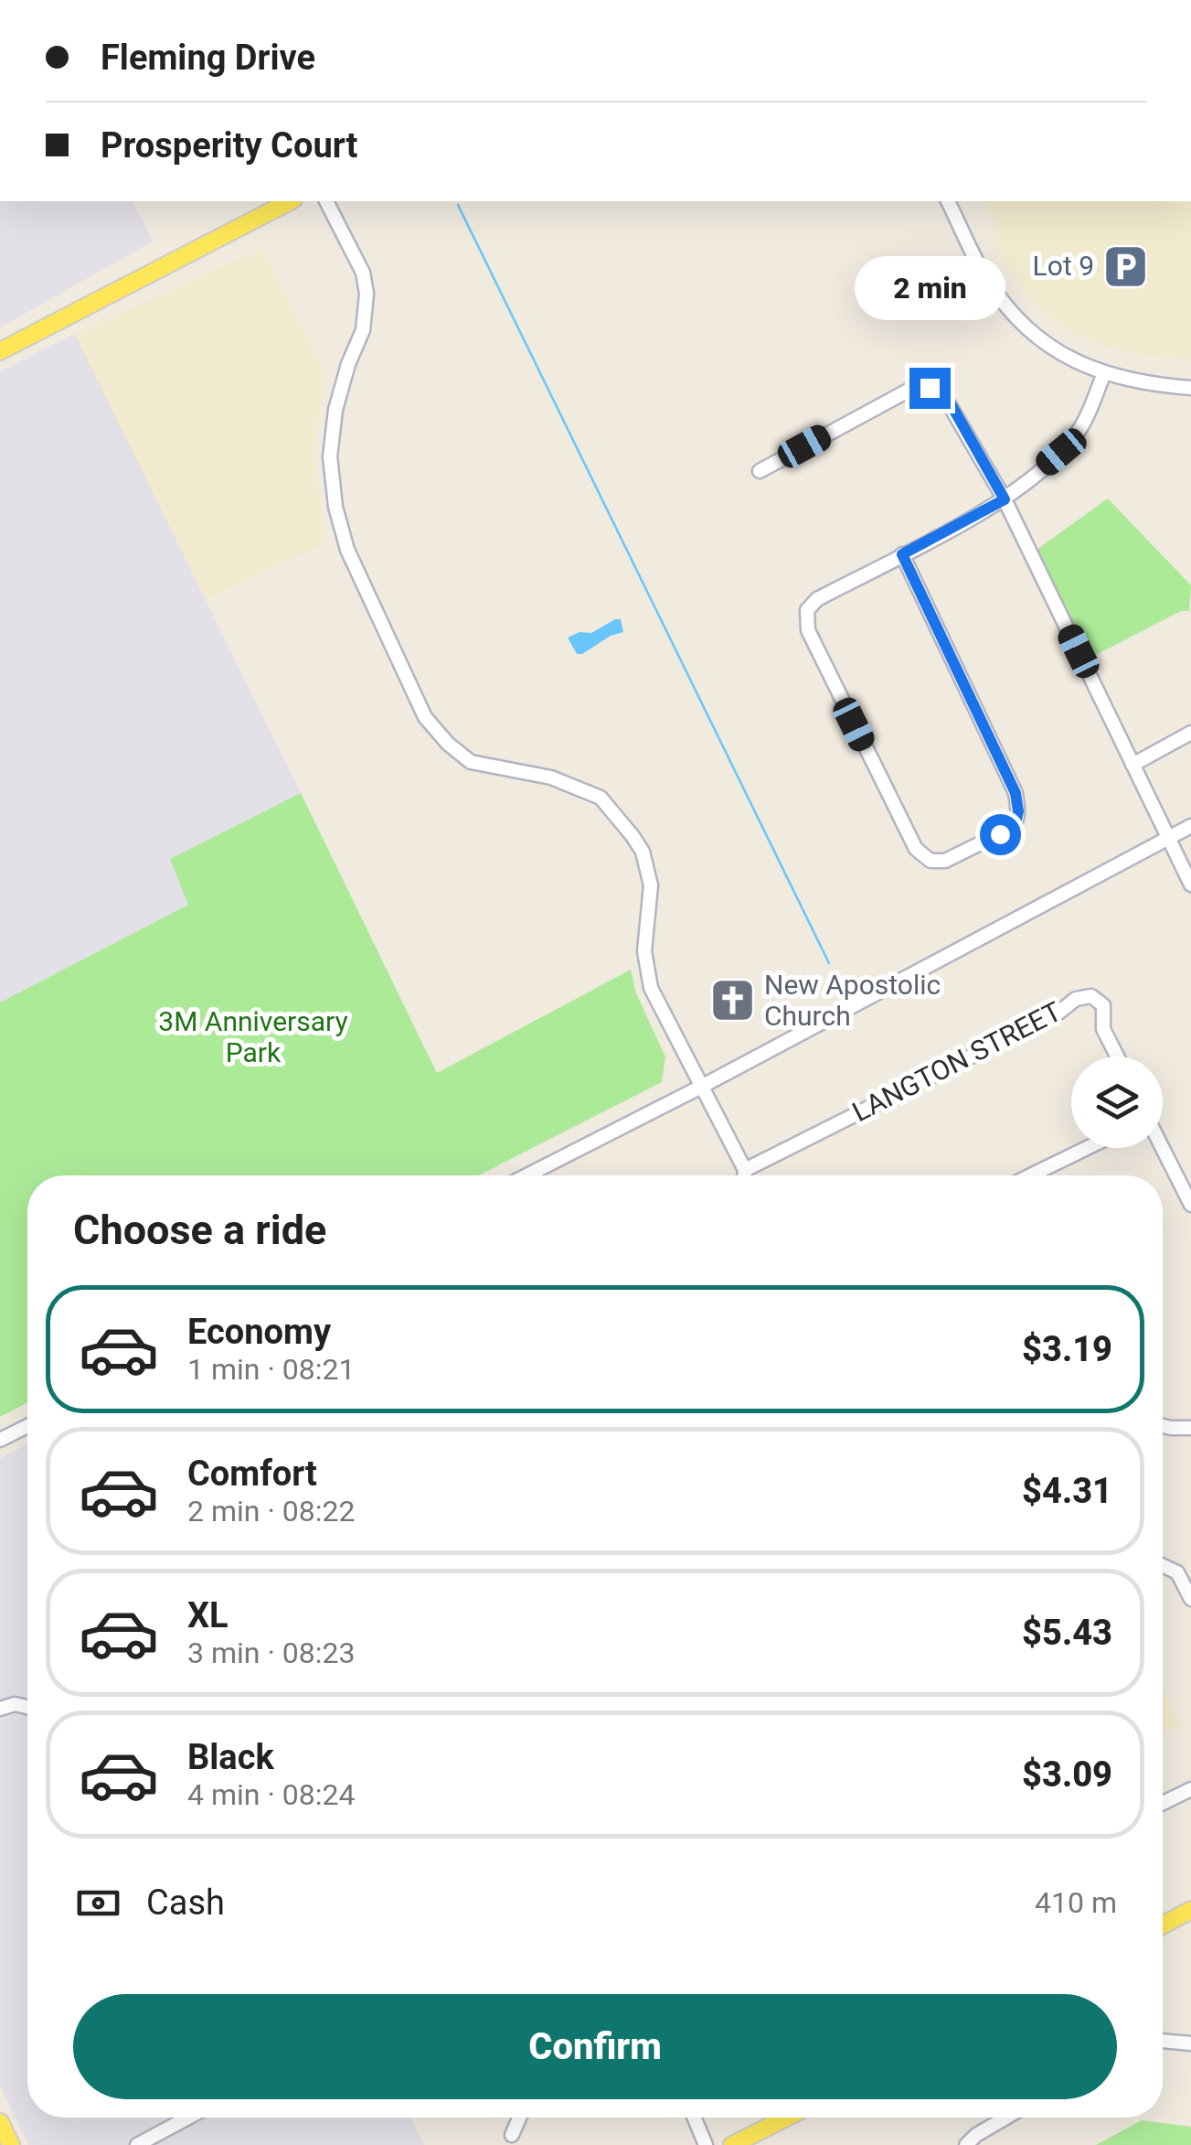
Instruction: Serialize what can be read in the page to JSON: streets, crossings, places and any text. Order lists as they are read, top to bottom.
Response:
{
  "streets": {
    "street": ["LANGTON STREET"]
  },
  "parks": ["3M Anniversary Park"],
  "places": {
    "parking": ["Lot 9"],
    "church": ["New Apostolic Church"]
  },
  "page": {
    "banner": ["Fleming Drive", "Prosperity Court"],
    "bubble": "2 min",
    "heading": "Choose a ride",
    "list": [
      {
        "name": "Economy",
        "note": "1 min · 08:21",
        "value": "$3.19"
      },
      {
        "name": "Comfort",
        "note": "2 min · 08:22",
        "value": "$4.31"
      },
      {
        "name": "XL",
        "note": "3 min · 08:23",
        "value": "$5.43"
      },
      {
        "name": "Black",
        "note": "4 min · 08:24",
        "value": "$3.09"
      }
    ],
    "pay": ["Cash", "410 m"],
    "buttons": "Confirm"
  }
}
